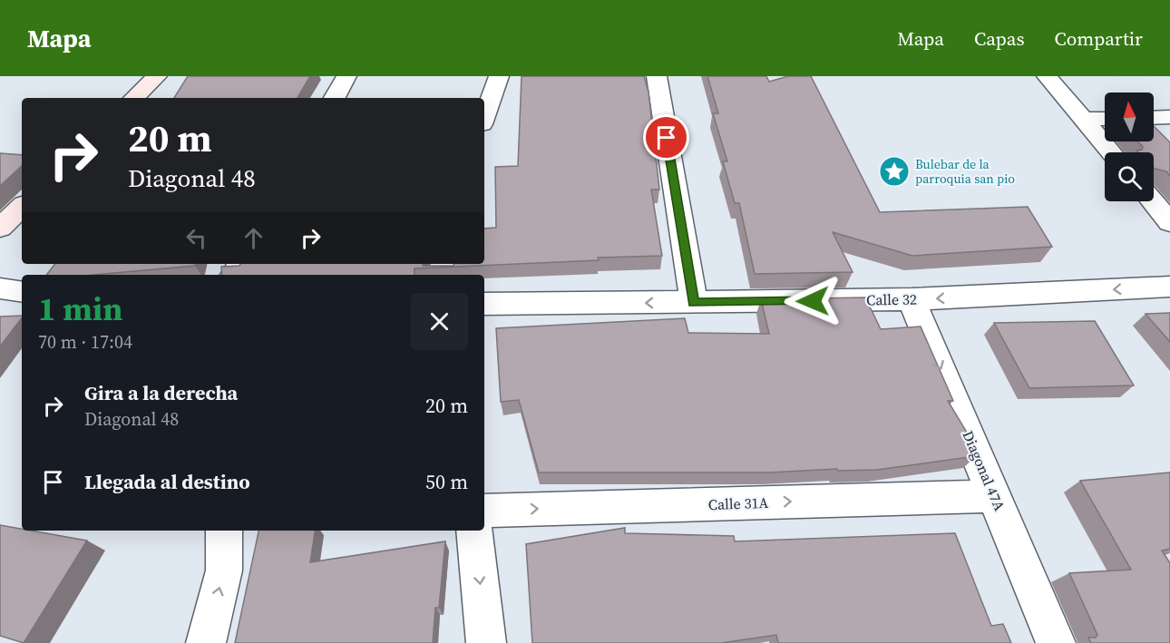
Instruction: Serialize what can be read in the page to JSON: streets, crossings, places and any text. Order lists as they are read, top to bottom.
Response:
{
  "streets": {
    "street": ["Calle 32", "Diagonal 47A", "Calle 31A"]
  },
  "crossings": [
    ["Calle 32", "Diagonal 47A"],
    ["Diagonal 47A", "Calle 31A"]
  ],
  "one_way": ["Calle 32", "Diagonal 47A", "Calle 31A"],
  "places": {
    "place": ["Bulebar de la parroquia san pio"]
  },
  "north": "top",
  "page": {
    "header": "Mapa",
    "nav": ["Mapa", "Capas", "Compartir"],
    "turn": ["20 m", "Diagonal 48"],
    "heading": ["1 min", "70 m · 17:04"],
    "list": [
      {
        "name": "Gira a la derecha",
        "note": "Diagonal 48",
        "value": "20 m"
      },
      {
        "name": "Llegada al destino",
        "value": "50 m"
      }
    ]
  }
}
